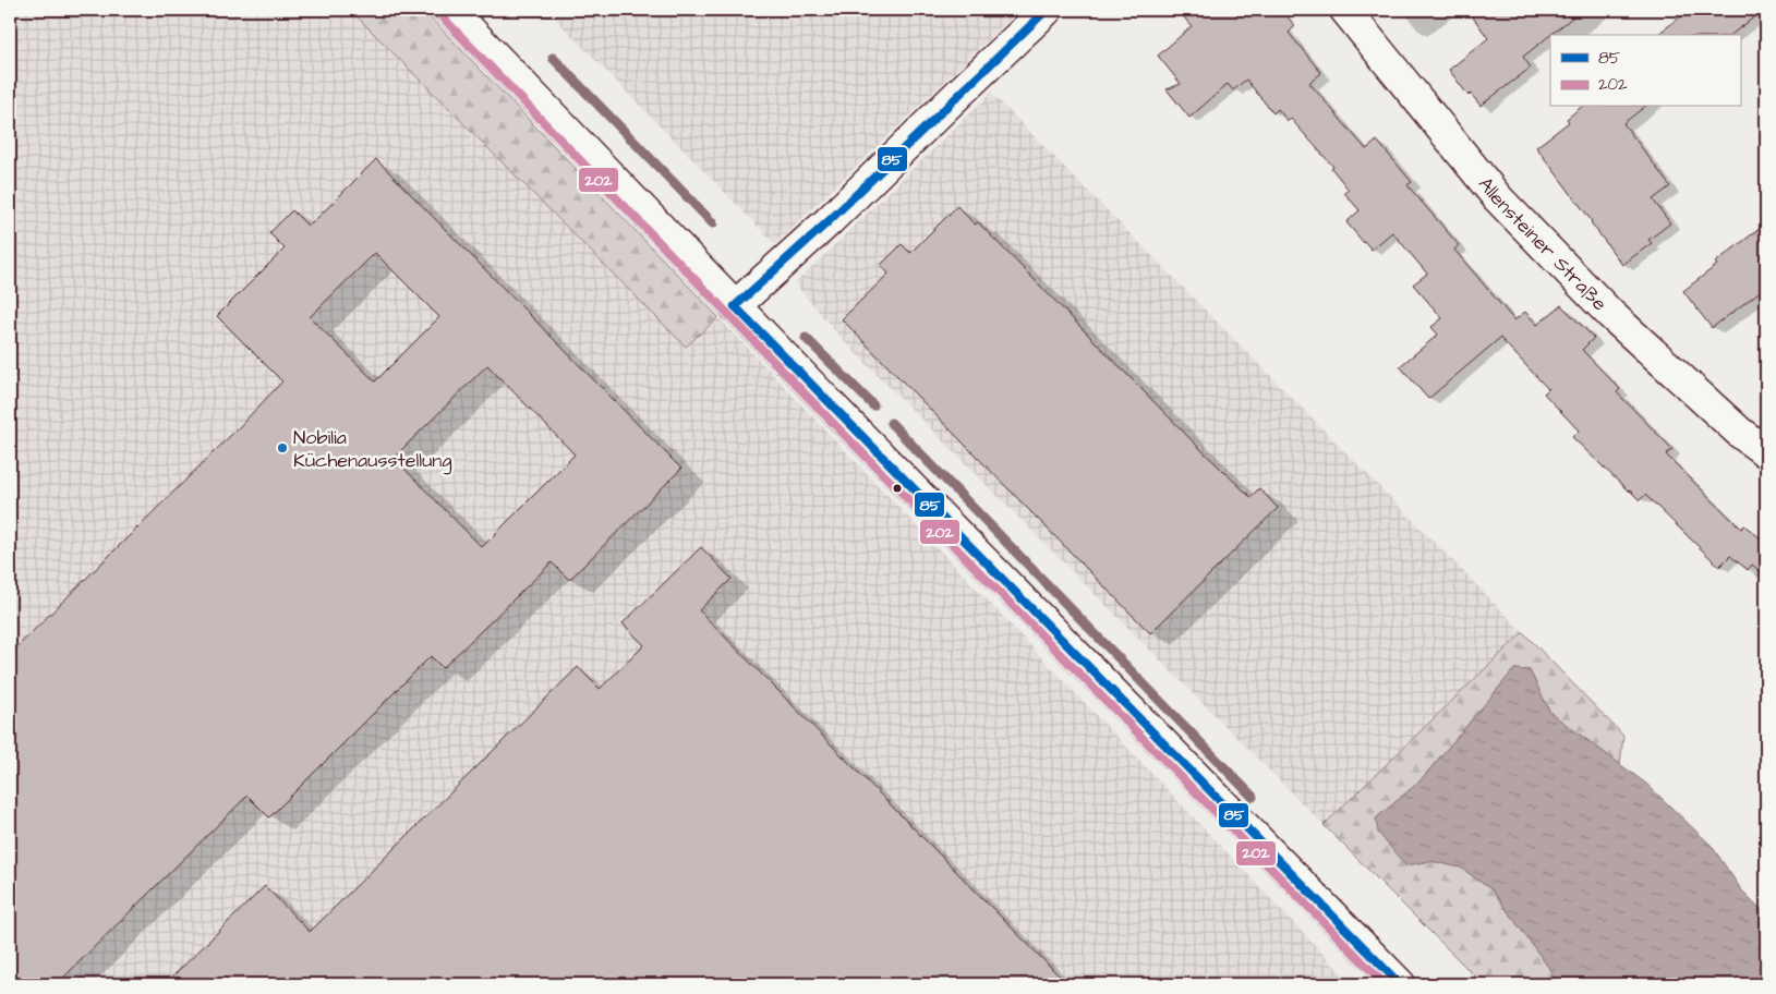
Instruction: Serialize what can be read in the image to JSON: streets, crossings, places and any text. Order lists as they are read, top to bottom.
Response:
{
  "streets": {
    "street": ["Allensteiner Straße"]
  },
  "places": ["Nobilia Küchenausstellung"],
  "lines": ["transit line 85", "transit line 202"],
  "legend": ["85", "202"]
}
